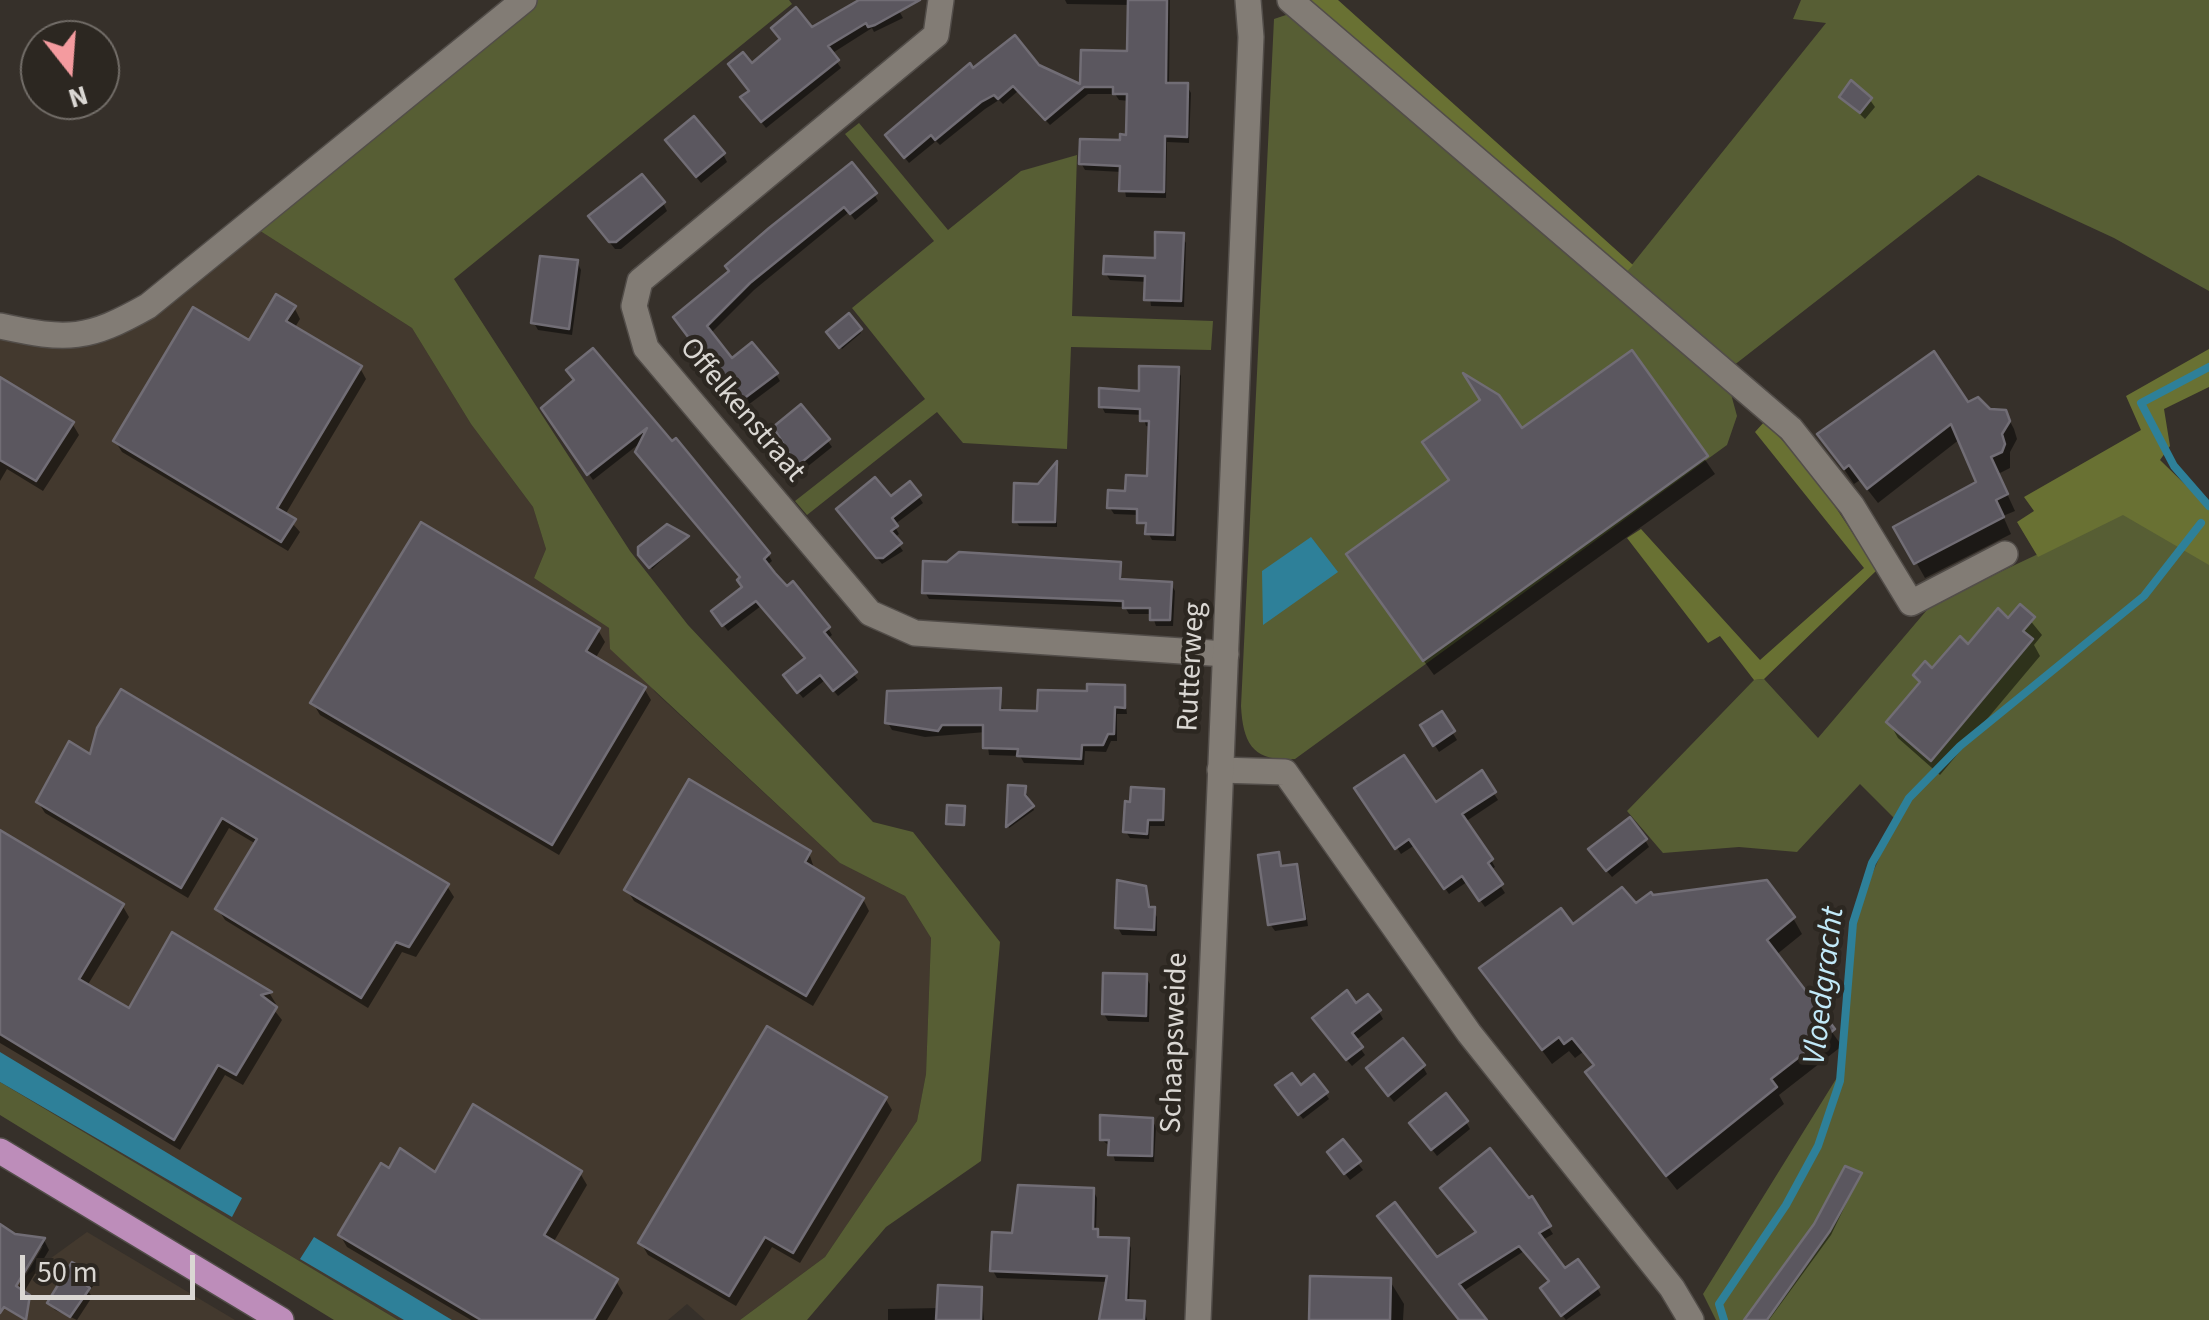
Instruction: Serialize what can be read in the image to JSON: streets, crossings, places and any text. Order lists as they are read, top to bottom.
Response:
{
  "streets": {
    "street": ["Offelkenstraat", "Rutterweg", "Schaapsweide"]
  },
  "crossings": [
    ["Offelkenstraat", "Rutterweg"],
    ["Rutterweg", "Schaapsweide"]
  ],
  "water": ["Vloedgracht"],
  "scale_bar": "50 m",
  "north": "bottom"
}
